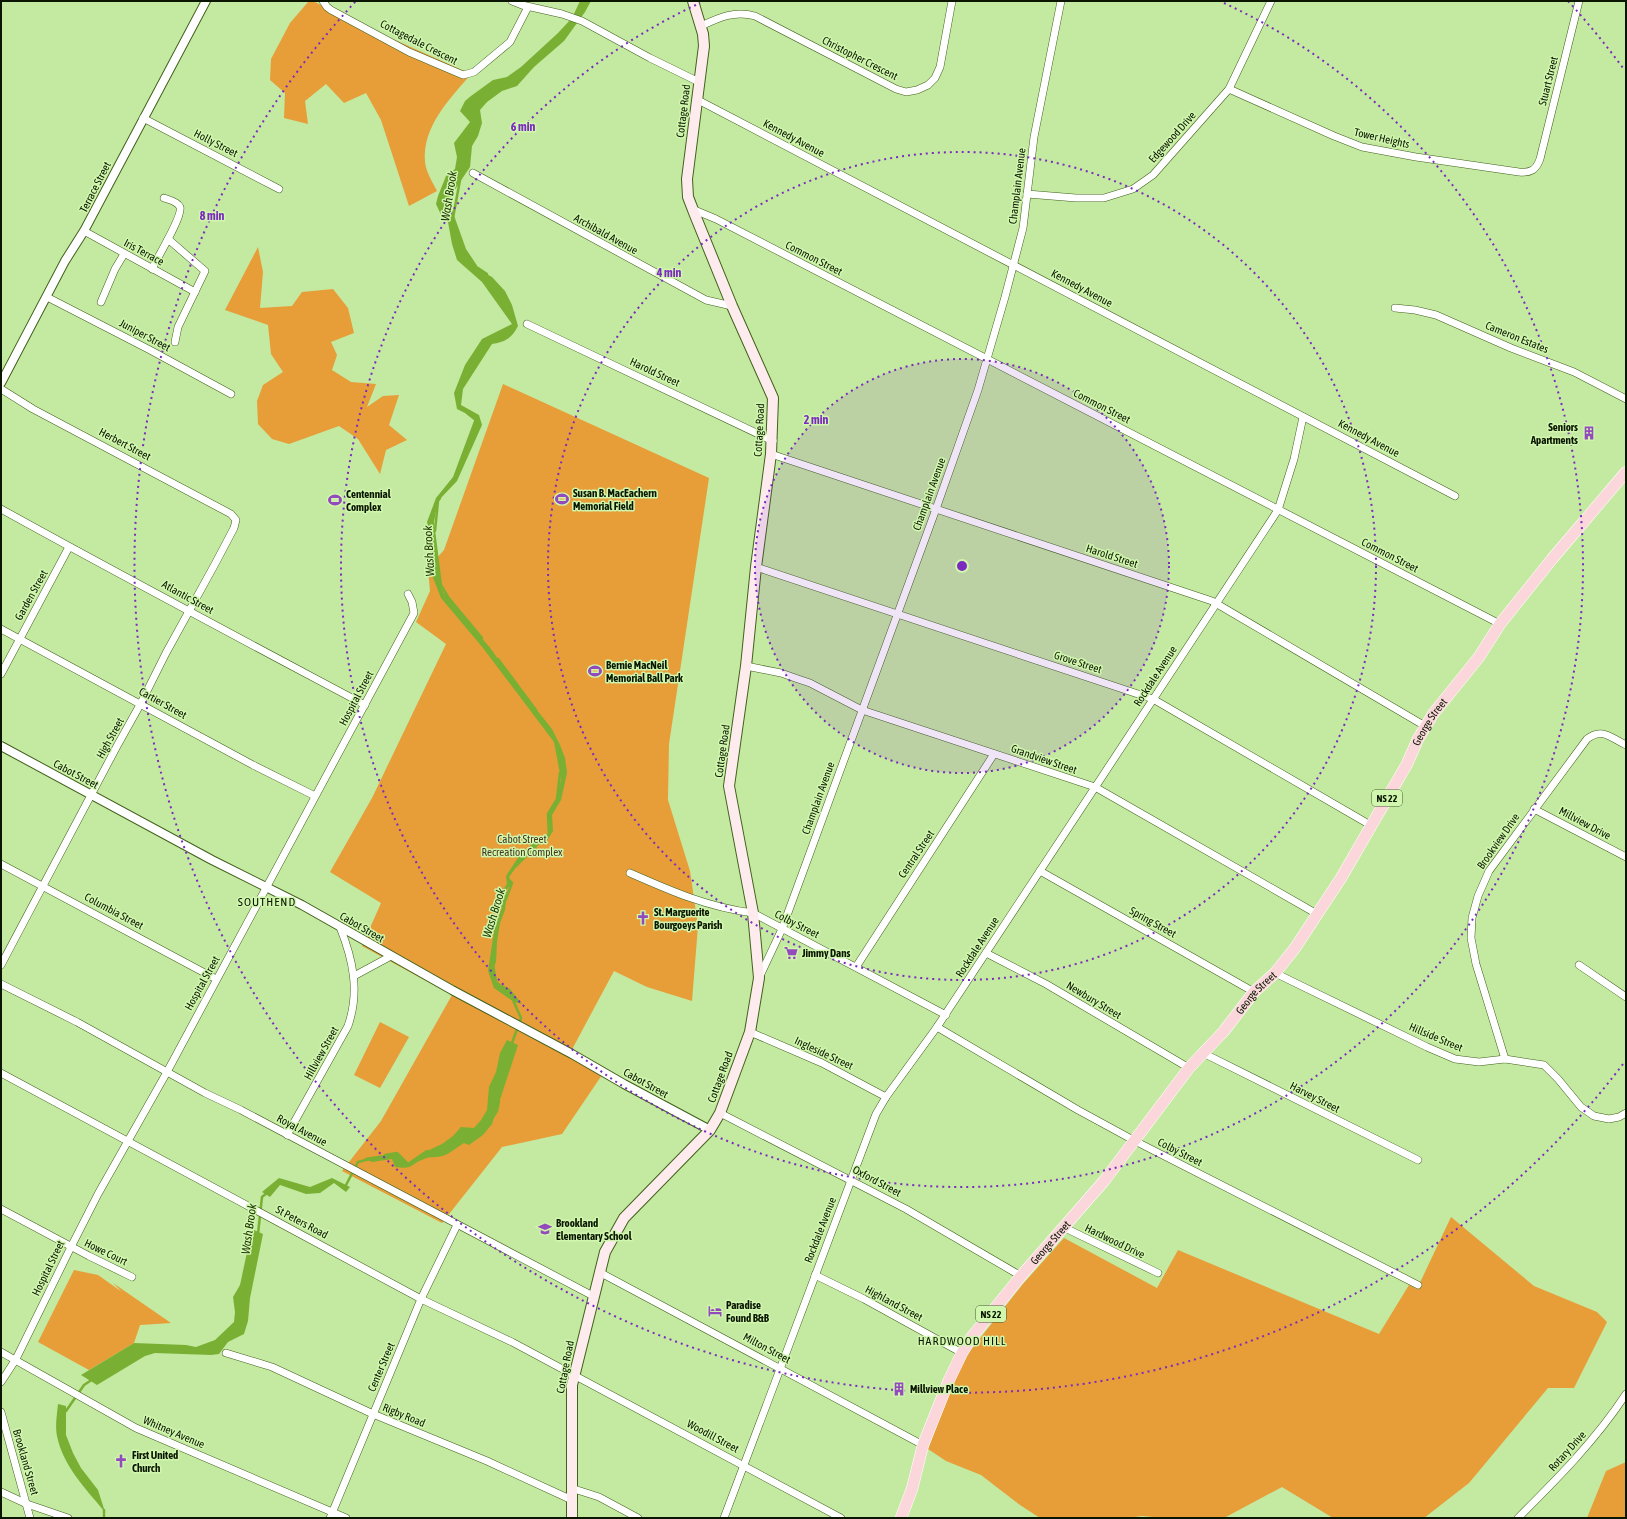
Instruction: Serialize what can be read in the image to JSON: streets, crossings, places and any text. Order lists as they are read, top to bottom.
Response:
{
  "streets": {
    "main road": ["Cottage Road", "George Street", "NS 22"],
    "street": [
      "Cottagedale Crescent",
      "Christopher Crescent",
      "Stuart Street",
      "Edgewood Drive",
      "Kennedy Avenue",
      "Tower Heights",
      "Holly Street",
      "Champlain Avenue",
      "Terrace Street",
      "Archibald Avenue",
      "Iris Terrace",
      "Common Street",
      "Juniper Street",
      "Cameron Estates",
      "Harold Street",
      "Herbert Street",
      "Garden Street",
      "Atlantic Street",
      "Grove Street",
      "Rockdale Avenue",
      "Hospital Street",
      "Cartier Street",
      "High Street",
      "Grandview Street",
      "Cabot Street",
      "Millview Drive",
      "Brookview Drive",
      "Central Street",
      "Columbia Street",
      "Spring Street",
      "Colby Street",
      "Newbury Street",
      "Hillside Street",
      "Hillview Street",
      "Ingleside Street",
      "Harvey Street",
      "Royal Avenue",
      "Oxford Street",
      "St Peters Road",
      "Hardwood Drive",
      "Howe Court",
      "Highland Street",
      "Milton Street",
      "Center Street",
      "Rigby Road",
      "Whitney Avenue",
      "Woodill Street",
      "Rotary Drive",
      "Brookland Street"
    ]
  },
  "crossings": [
    ["Christopher Crescent", "Cottage Road"],
    ["Stuart Street", "Tower Heights"],
    ["Cottage Road", "Kennedy Avenue"],
    ["Cottage Road", "Champlain Avenue"],
    ["Cottage Road", "Archibald Avenue"],
    ["Cottage Road", "Common Street"],
    ["Cottage Road", "Harold Street"],
    ["Cottage Road", "Grove Street"],
    ["Cottage Road", "Grandview Street"],
    ["Cottage Road", "Cabot Street"],
    ["Cottage Road", "Colby Street"],
    ["Cottage Road", "Ingleside Street"],
    ["Cottage Road", "Royal Avenue"],
    ["Cottage Road", "Oxford Street"],
    ["Cottage Road", "St Peters Road"],
    ["Cottage Road", "Milton Street"],
    ["Cottage Road", "Rigby Road"],
    ["Cottage Road", "Woodill Street"],
    ["Edgewood Drive", "Tower Heights"],
    ["Edgewood Drive", "Champlain Avenue"],
    ["Kennedy Avenue", "Champlain Avenue"],
    ["Kennedy Avenue", "Rockdale Avenue"],
    ["Holly Street", "Terrace Street"],
    ["Champlain Avenue", "Common Street"],
    ["Champlain Avenue", "Harold Street"],
    ["Champlain Avenue", "Grove Street"],
    ["Champlain Avenue", "Grandview Street"],
    ["Champlain Avenue", "Colby Street"],
    ["Terrace Street", "Iris Terrace"],
    ["Terrace Street", "Juniper Street"],
    ["Common Street", "Rockdale Avenue"],
    ["Common Street", "George Street"],
    ["Harold Street", "Rockdale Avenue"],
    ["Harold Street", "George Street"],
    ["Herbert Street", "High Street"],
    ["Garden Street", "Atlantic Street"],
    ["Garden Street", "Cartier Street"],
    ["Atlantic Street", "Hospital Street"],
    ["Atlantic Street", "High Street"],
    ["Grove Street", "Rockdale Avenue"],
    ["Grove Street", "George Street"],
    ["Rockdale Avenue", "Grandview Street"],
    ["Rockdale Avenue", "Spring Street"],
    ["Rockdale Avenue", "Colby Street"],
    ["Rockdale Avenue", "Newbury Street"],
    ["Rockdale Avenue", "Ingleside Street"],
    ["Rockdale Avenue", "Oxford Street"],
    ["Rockdale Avenue", "Highland Street"],
    ["Rockdale Avenue", "Milton Street"],
    ["Rockdale Avenue", "Woodill Street"],
    ["Hospital Street", "Cartier Street"],
    ["Hospital Street", "Cabot Street"],
    ["Hospital Street", "Columbia Street"],
    ["Hospital Street", "Royal Avenue"],
    ["Hospital Street", "St Peters Road"],
    ["Hospital Street", "Howe Court"],
    ["Hospital Street", "Whitney Avenue"],
    ["Cartier Street", "High Street"],
    ["George Street", "Grandview Street"],
    ["George Street", "Spring Street"],
    ["George Street", "Colby Street"],
    ["George Street", "Newbury Street"],
    ["George Street", "Hillside Street"],
    ["George Street", "Harvey Street"],
    ["George Street", "Oxford Street"],
    ["George Street", "Hardwood Drive"],
    ["George Street", "Highland Street"],
    ["George Street", "Milton Street"],
    ["High Street", "Cabot Street"],
    ["High Street", "Columbia Street"],
    ["Grandview Street", "Central Street"],
    ["Cabot Street", "Hillview Street"],
    ["Millview Drive", "Brookview Drive"],
    ["Brookview Drive", "Hillside Street"],
    ["Central Street", "Colby Street"],
    ["Hillview Street", "Royal Avenue"],
    ["Royal Avenue", "Center Street"],
    ["St Peters Road", "Center Street"],
    ["St Peters Road", "Woodill Street"],
    ["Center Street", "Rigby Road"],
    ["Center Street", "Whitney Avenue"]
  ],
  "districts": ["SOUTHEND", "HARDWOOD HILL"],
  "water": ["Wash Brook"],
  "parks": ["Cabot Street Recreation Complex"],
  "places": {
    "building": ["Seniors Apartments", "Millview Place"],
    "sports": ["Susan B. MacEachern Memorial Field", "Centennial Complex", "Bernie MacNeil Memorial Ball Park"],
    "church": ["St. Marguerite Bourgoeys Parish", "First United Church"],
    "supermarket": ["Jimmy Dans"],
    "school or university": ["Brookland Elementary School"],
    "hotel": ["Paradise Found B&B"]
  },
  "rings": [
    "6 min",
    "8 min",
    "4 min",
    "2 min"
  ]
}
